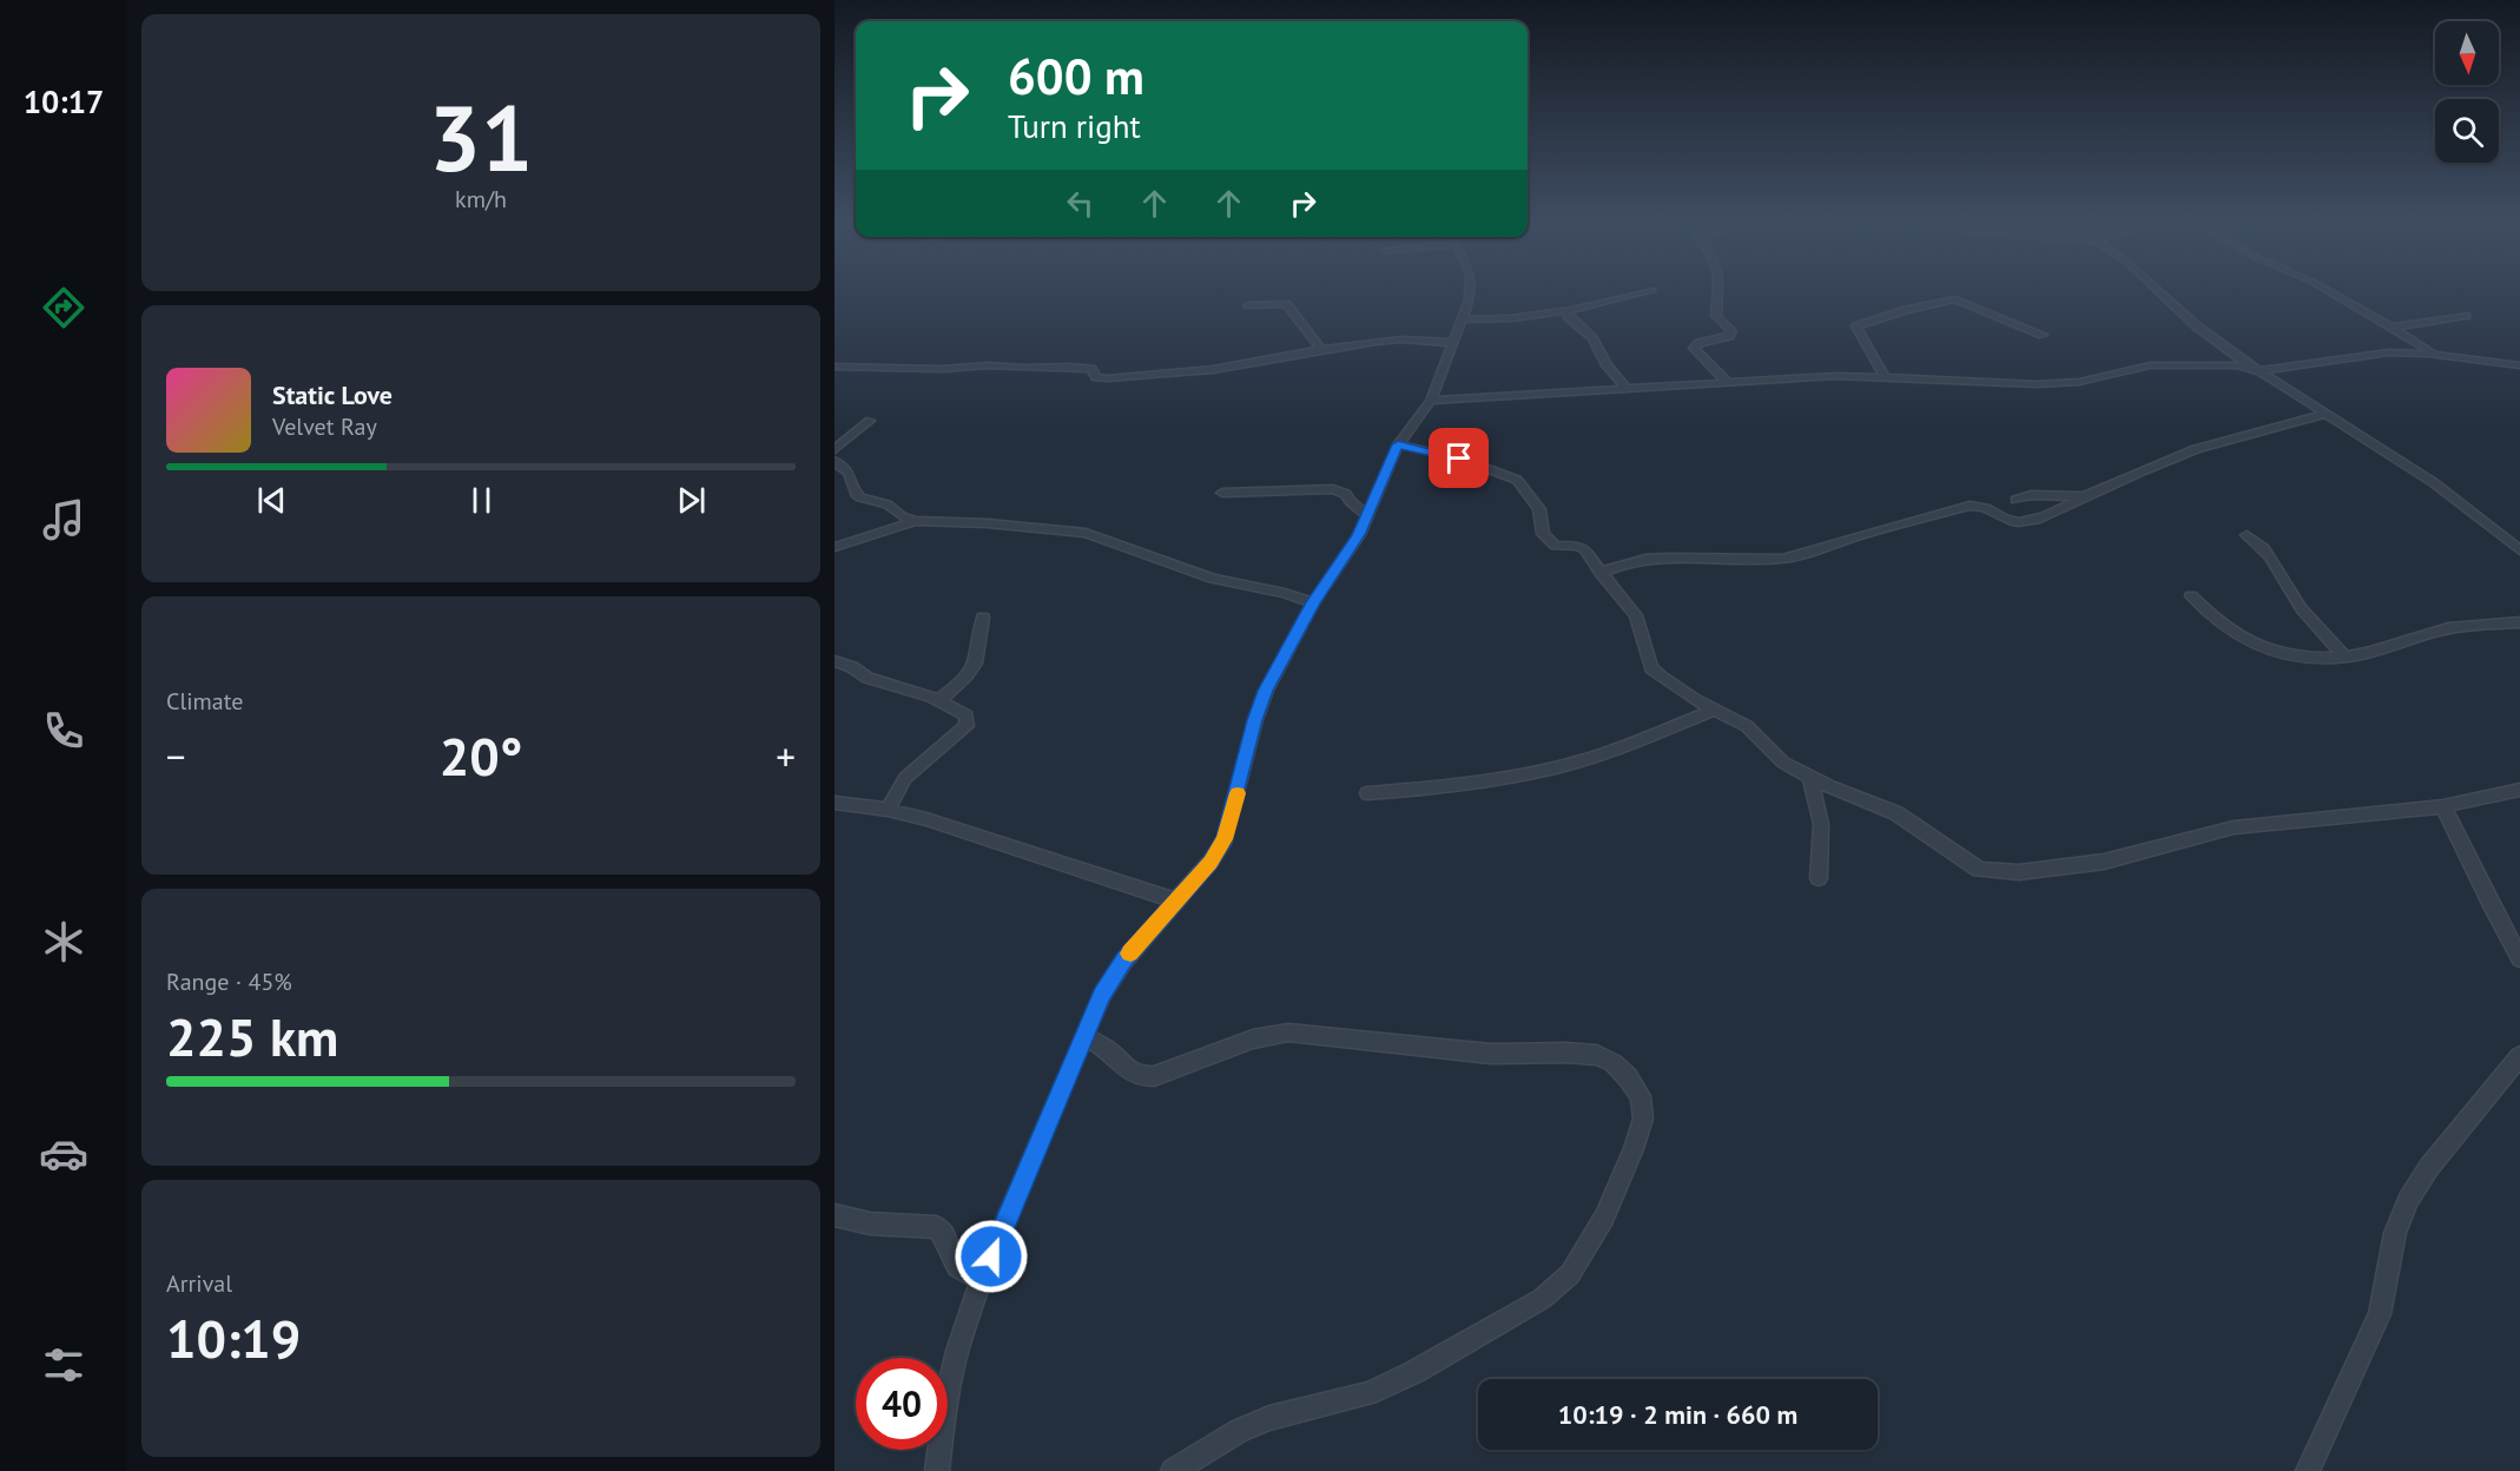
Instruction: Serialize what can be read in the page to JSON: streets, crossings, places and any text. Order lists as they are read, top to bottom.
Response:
{
  "north": "bottom",
  "page": {
    "tabs": "10:17",
    "tile": [
      ["31", "km/h"],
      "Climate",
      ["Range · 45%", "225 km"],
      ["Arrival", "10:19"]
    ],
    "turn": ["600 m", "Turn right"],
    "song": ["Static Love", "Velvet Ray"],
    "heat": ["−", "20°", "+"],
    "limit": "40",
    "trip": "10:19 · 2 min · 660 m"
  }
}
